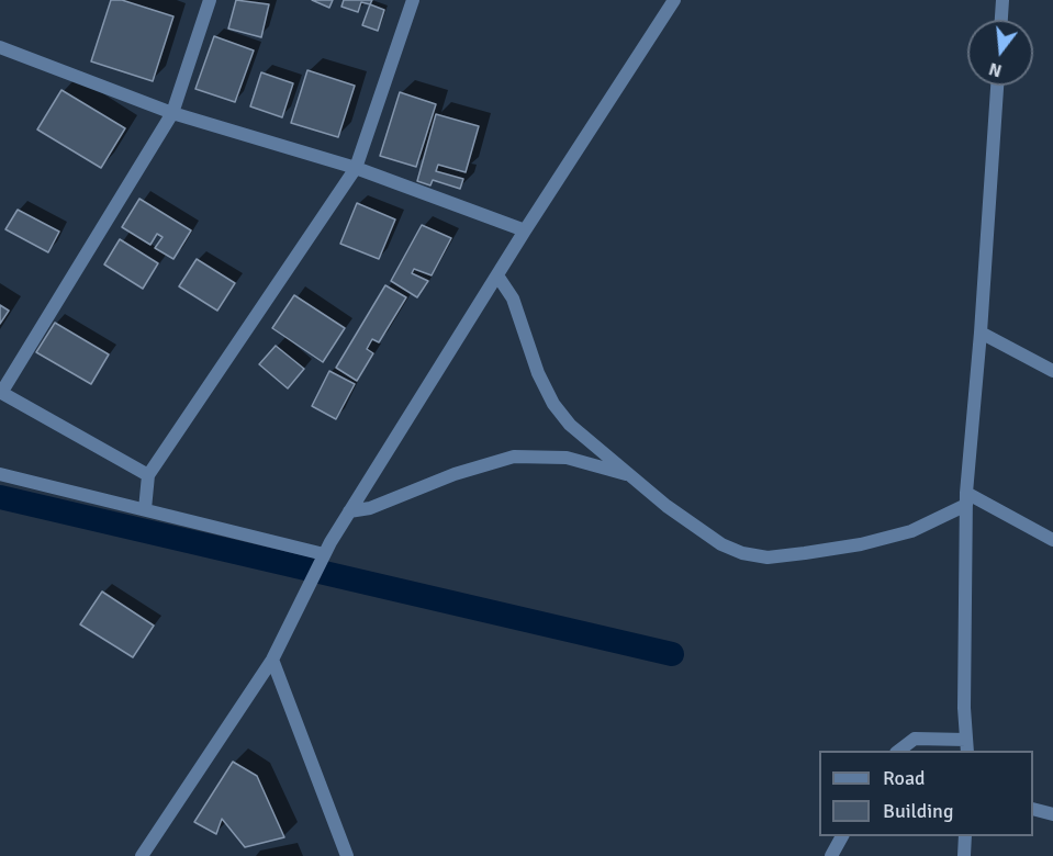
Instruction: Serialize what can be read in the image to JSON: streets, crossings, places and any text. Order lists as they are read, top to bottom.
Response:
{
  "legend": ["Road", "Building"],
  "north": "bottom"
}
